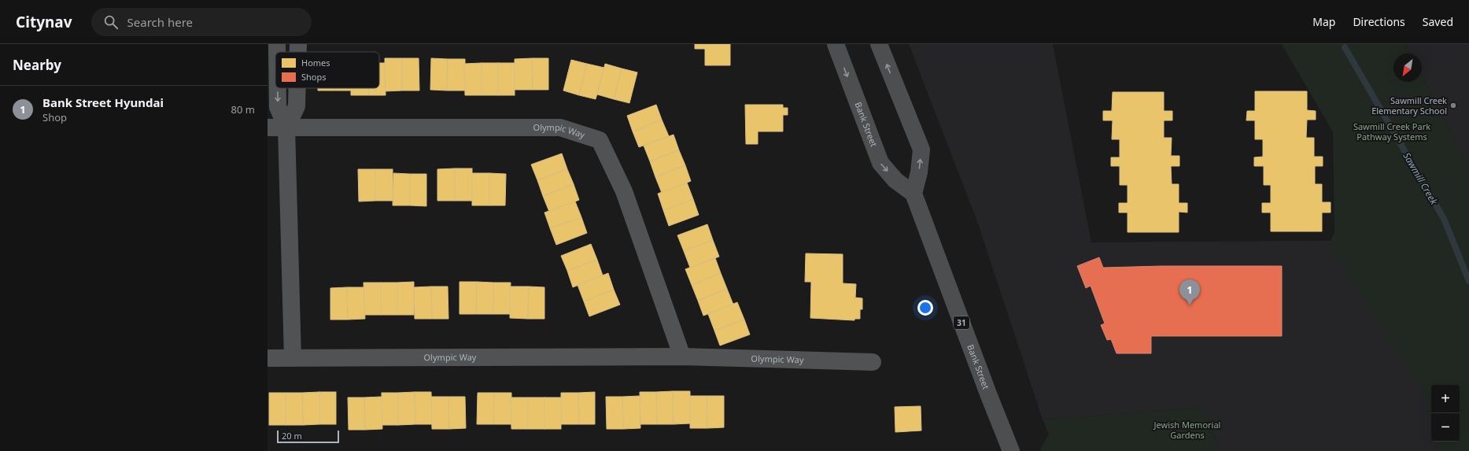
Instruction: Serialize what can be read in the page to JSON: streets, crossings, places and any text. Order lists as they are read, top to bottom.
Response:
{
  "streets": {
    "main road": ["Bank Street", "31"],
    "street": ["Olympic Way"]
  },
  "water": ["Sawmill Creek"],
  "parks": ["Sawmill Creek Park Pathway Systems", "Jewish Memorial Gardens"],
  "places": ["Sawmill Creek Elementary School"],
  "legend": ["Homes", "Shops"],
  "scale_bar": "20 m",
  "north": "bottom left",
  "page": {
    "header": "Citynav",
    "search": "Search here",
    "nav": ["Map", "Directions", "Saved"],
    "heading": "Nearby",
    "list": [
      {
        "mark": "1",
        "name": "Bank Street Hyundai",
        "note": "Shop",
        "value": "80 m"
      }
    ],
    "pins": "1",
    "map_buttons": ["+", "−"],
    "scale": "20 m"
  }
}
